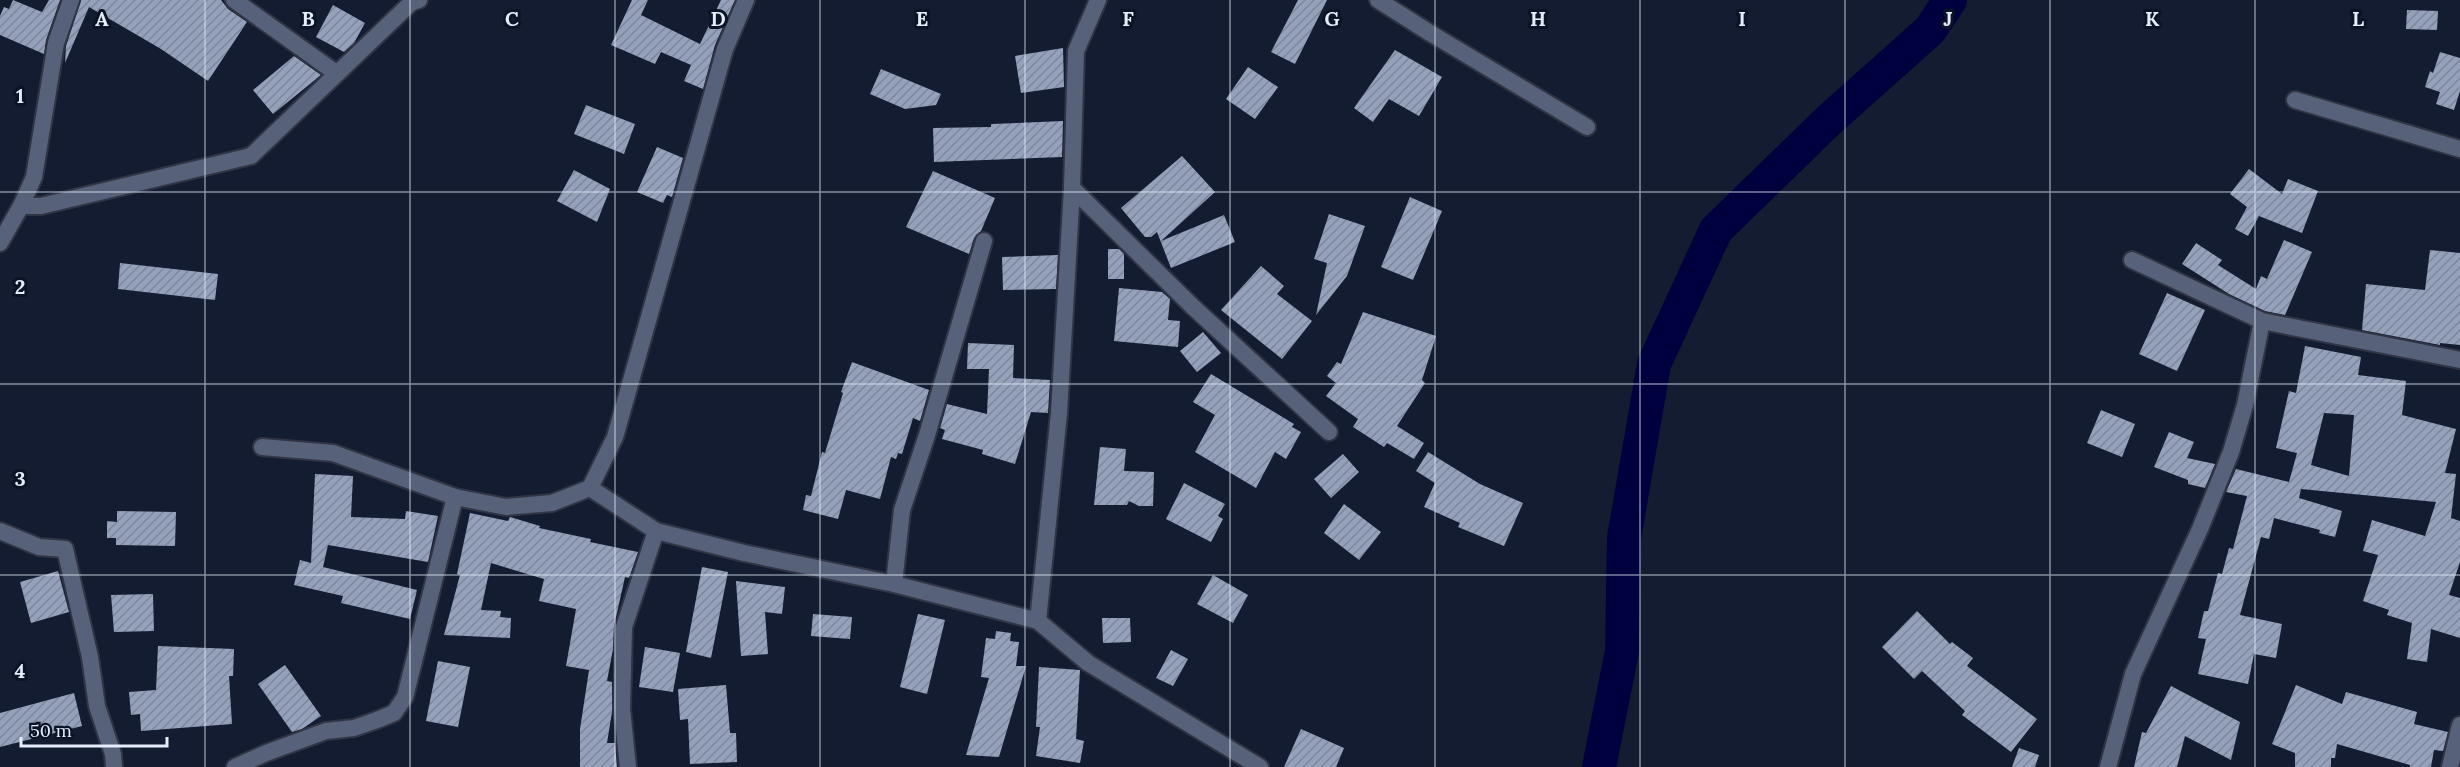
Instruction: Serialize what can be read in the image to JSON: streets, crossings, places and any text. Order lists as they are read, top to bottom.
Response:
{
  "scale_bar": "50 m",
  "grid": {
    "columns": [
      "A",
      "B",
      "C",
      "D",
      "E",
      "F",
      "G",
      "H",
      "I",
      "J",
      "K",
      "L"
    ],
    "rows": [
      "1",
      "2",
      "3",
      "4"
    ]
  }
}
